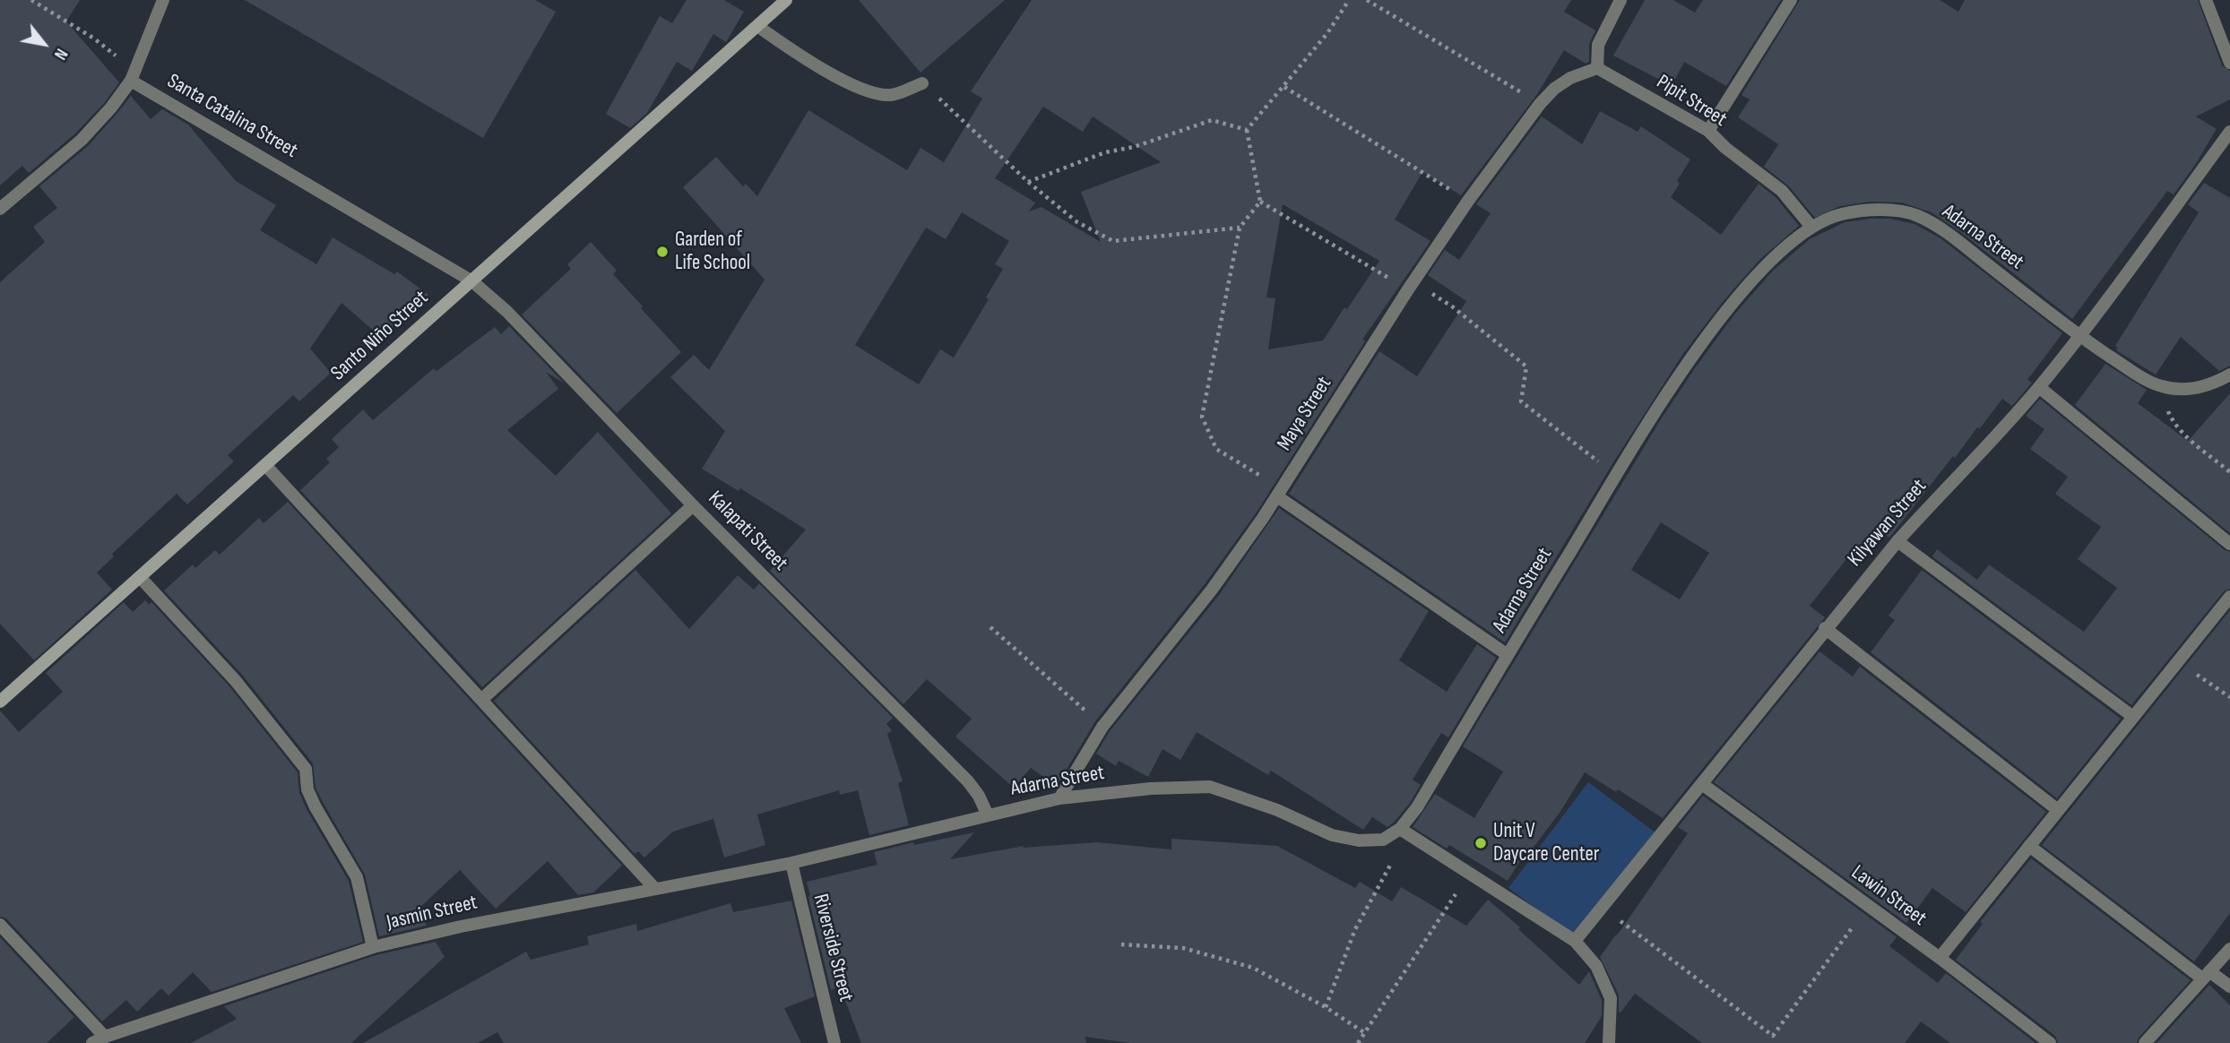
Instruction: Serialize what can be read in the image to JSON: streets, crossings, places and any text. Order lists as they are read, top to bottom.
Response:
{
  "streets": {
    "main road": ["Santo Niño Street"],
    "street": [
      "Pipit Street",
      "Santa Catalina Street",
      "Adarna Street",
      "Maya Street",
      "Kilyawan Street",
      "Kalapati Street",
      "Lawin Street",
      "Jasmin Street",
      "Riverside Street"
    ]
  },
  "crossings": [
    ["Pipit Street", "Adarna Street"],
    ["Pipit Street", "Maya Street"],
    ["Santa Catalina Street", "Santo Niño Street"],
    ["Santa Catalina Street", "Kalapati Street"],
    ["Adarna Street", "Maya Street"],
    ["Adarna Street", "Kilyawan Street"],
    ["Adarna Street", "Kalapati Street"],
    ["Adarna Street", "Jasmin Street"],
    ["Adarna Street", "Riverside Street"],
    ["Santo Niño Street", "Kalapati Street"],
    ["Kilyawan Street", "Lawin Street"],
    ["Jasmin Street", "Riverside Street"]
  ],
  "places": ["Garden of Life School", "Unit V Daycare Center"],
  "north": "bottom right"
}
